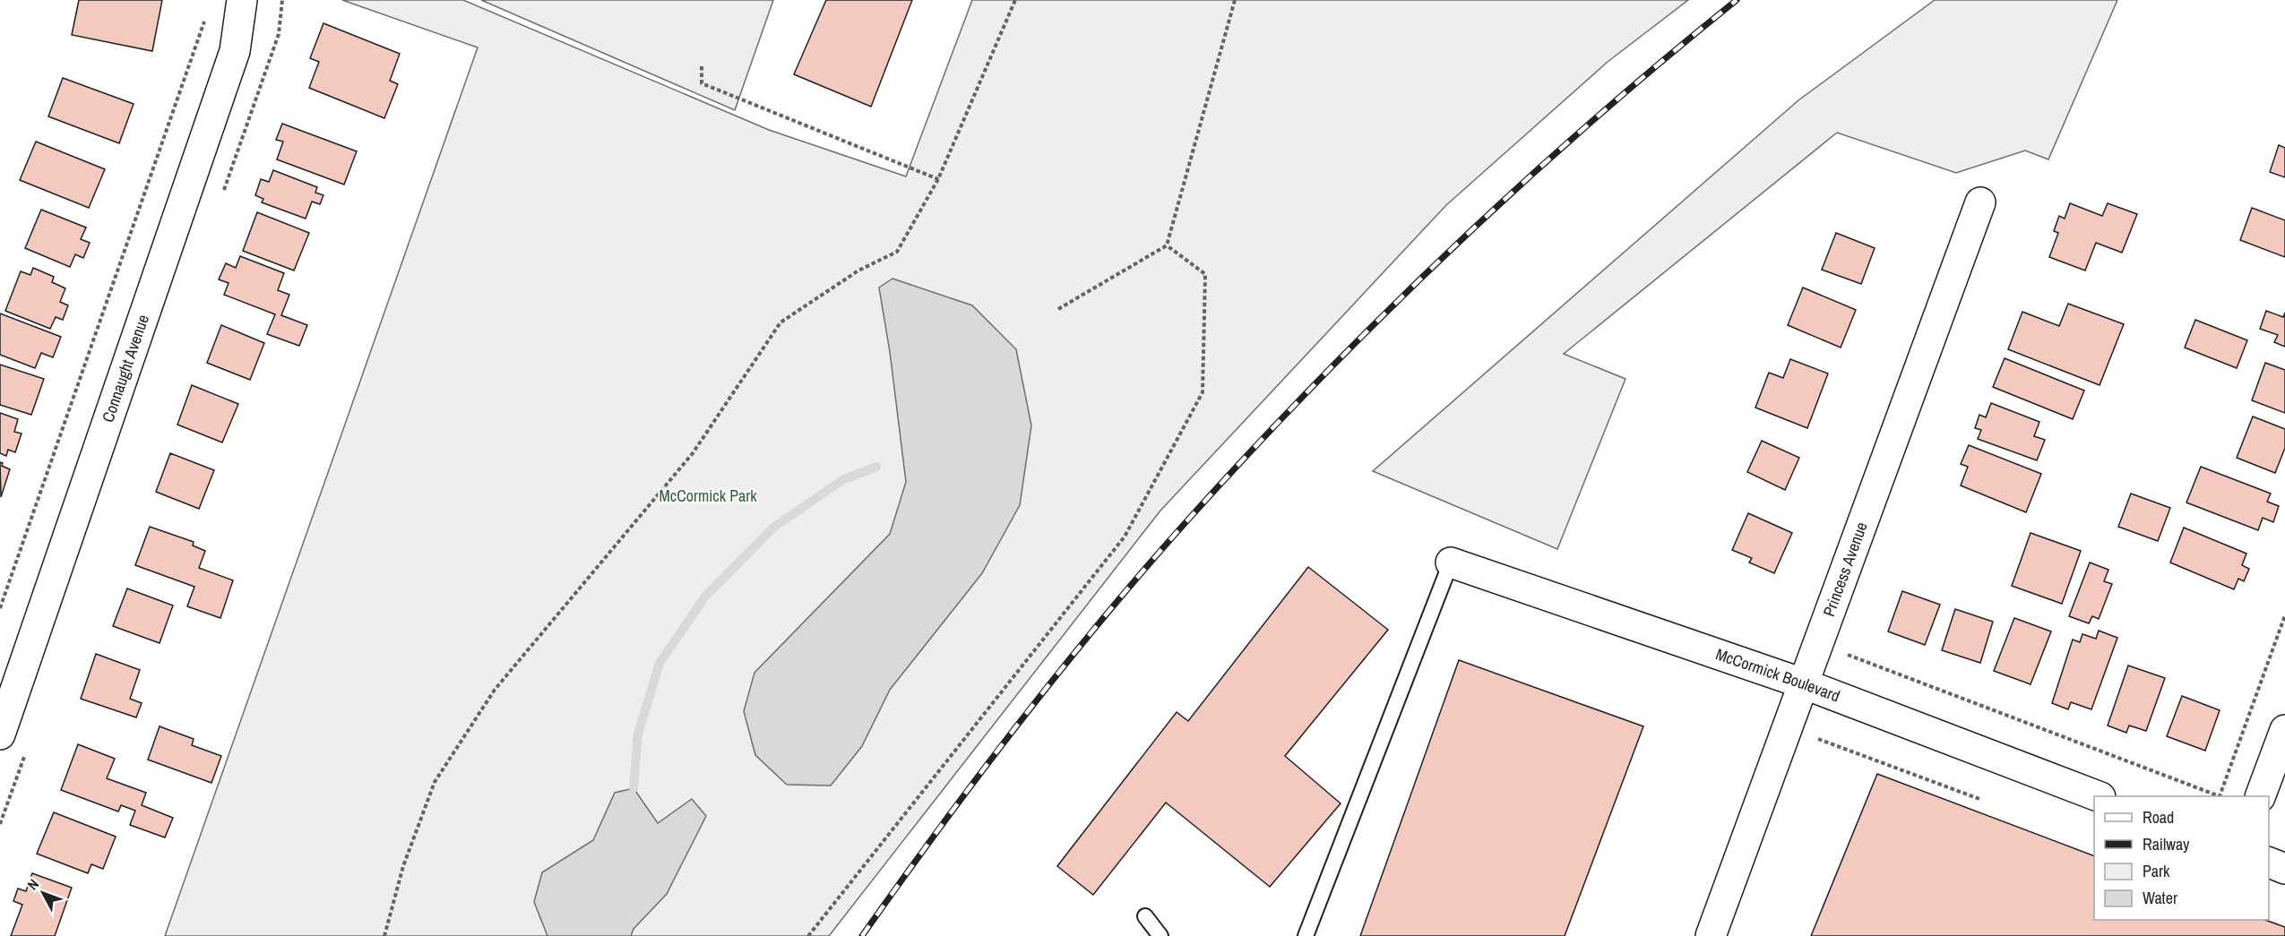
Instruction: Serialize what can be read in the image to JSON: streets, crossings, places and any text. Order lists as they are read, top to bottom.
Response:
{
  "streets": {
    "street": ["Connaught Avenue", "Princess Avenue", "McCormick Boulevard"]
  },
  "crossings": [
    ["Princess Avenue", "McCormick Boulevard"]
  ],
  "parks": ["McCormick Park"],
  "legend": [
    "Road",
    "Railway",
    "Park",
    "Water"
  ],
  "north": "top left"
}
